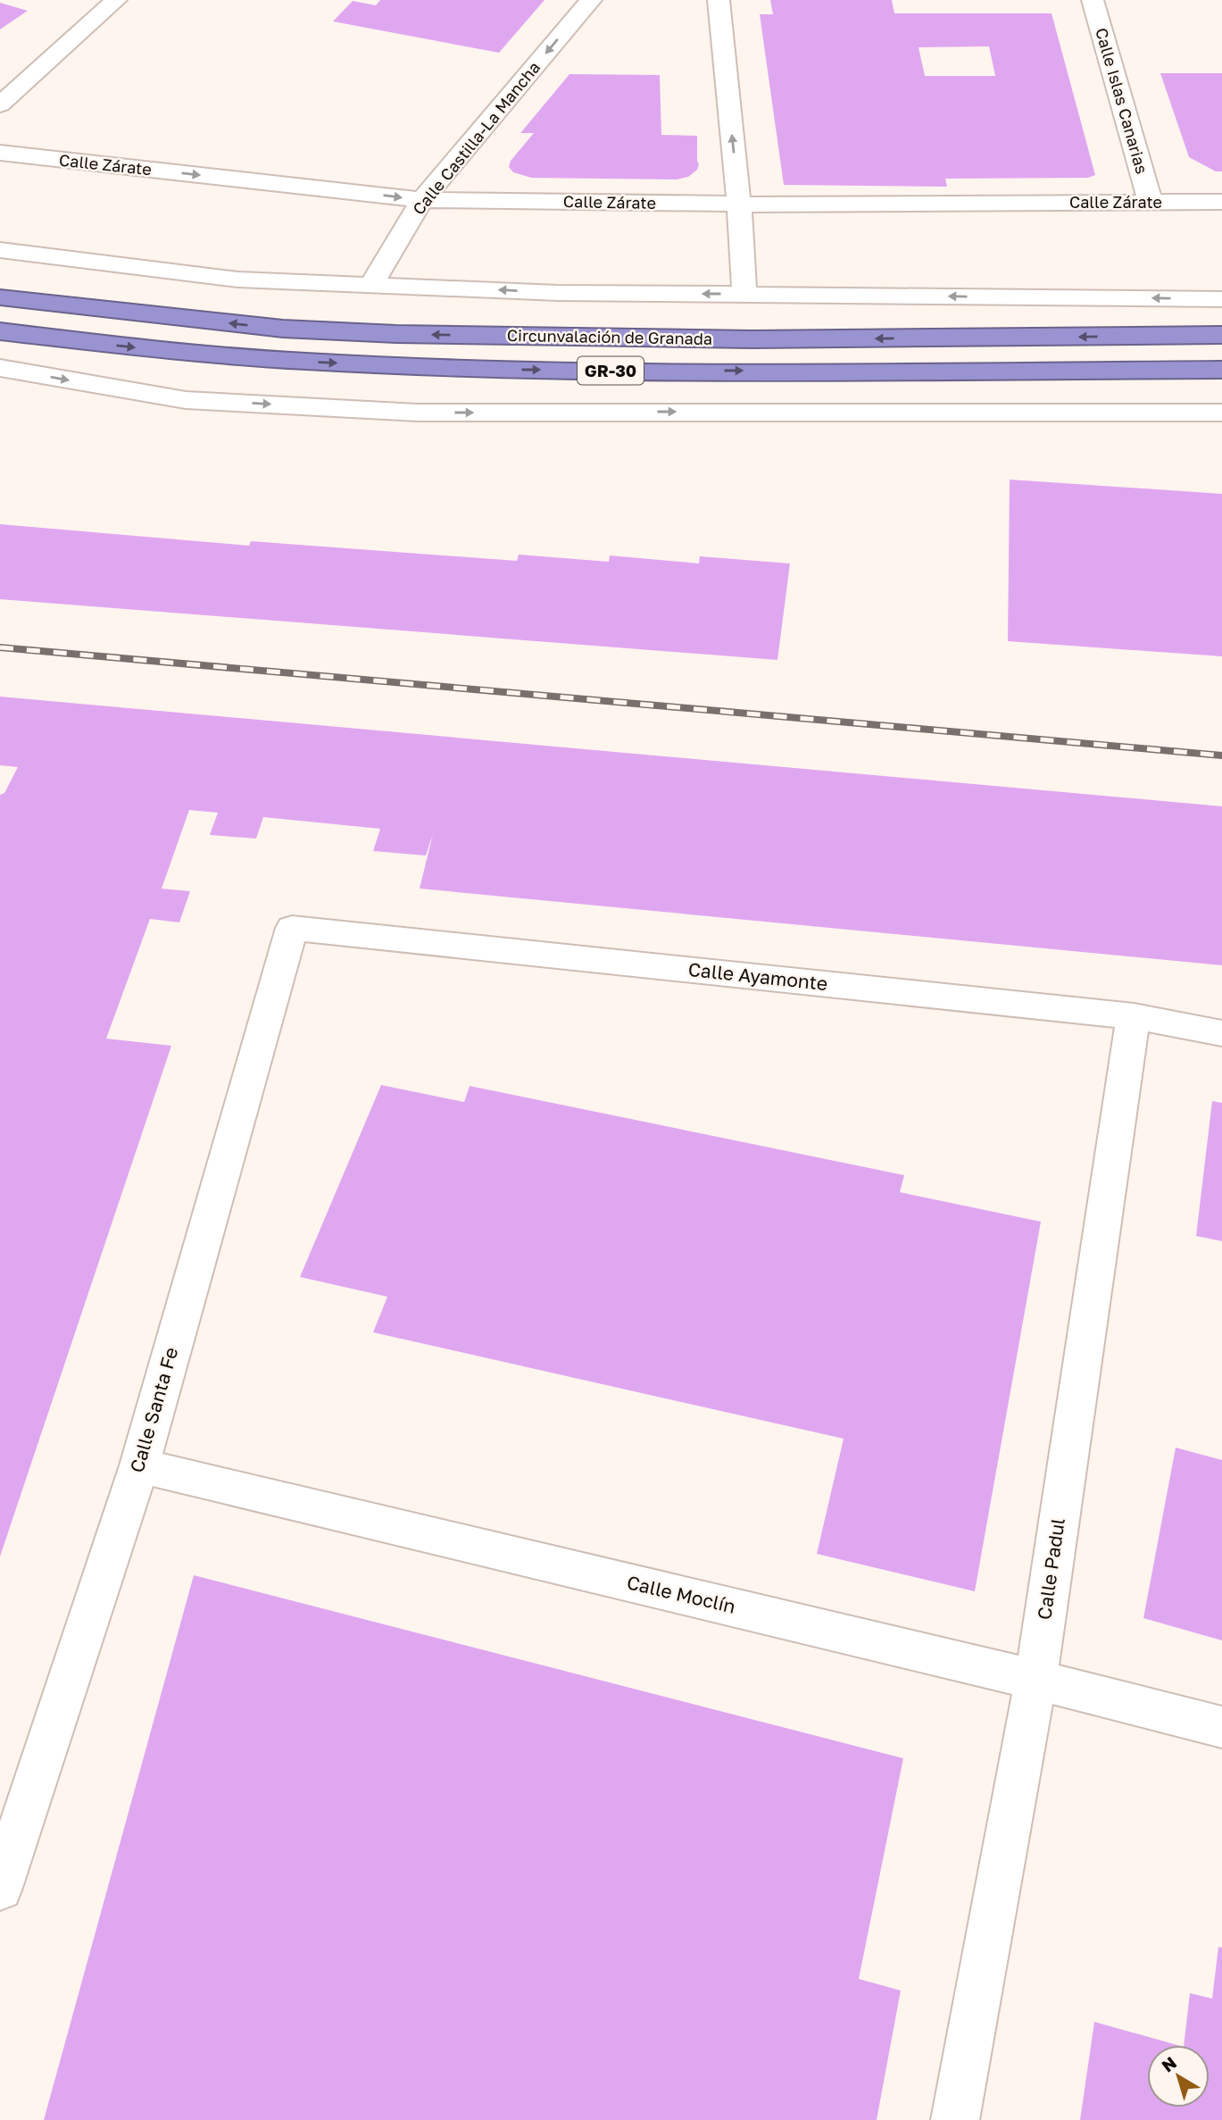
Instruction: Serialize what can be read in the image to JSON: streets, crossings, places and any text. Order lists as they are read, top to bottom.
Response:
{
  "streets": {
    "highway": ["Circunvalación de Granada", "GR-30"],
    "street": [
      "Calle Islas Canarias",
      "Calle Castilla-La Mancha",
      "Calle Zárate",
      "Calle Ayamonte",
      "Calle Santa Fe",
      "Calle Padul",
      "Calle Moclín"
    ]
  },
  "crossings": [
    ["Calle Islas Canarias", "Calle Zárate"],
    ["Calle Castilla-La Mancha", "Calle Zárate"],
    ["Calle Ayamonte", "Calle Santa Fe"],
    ["Calle Ayamonte", "Calle Padul"],
    ["Calle Santa Fe", "Calle Moclín"],
    ["Calle Padul", "Calle Moclín"]
  ],
  "one_way": ["Calle Castilla-La Mancha"],
  "north": "top left"
}
